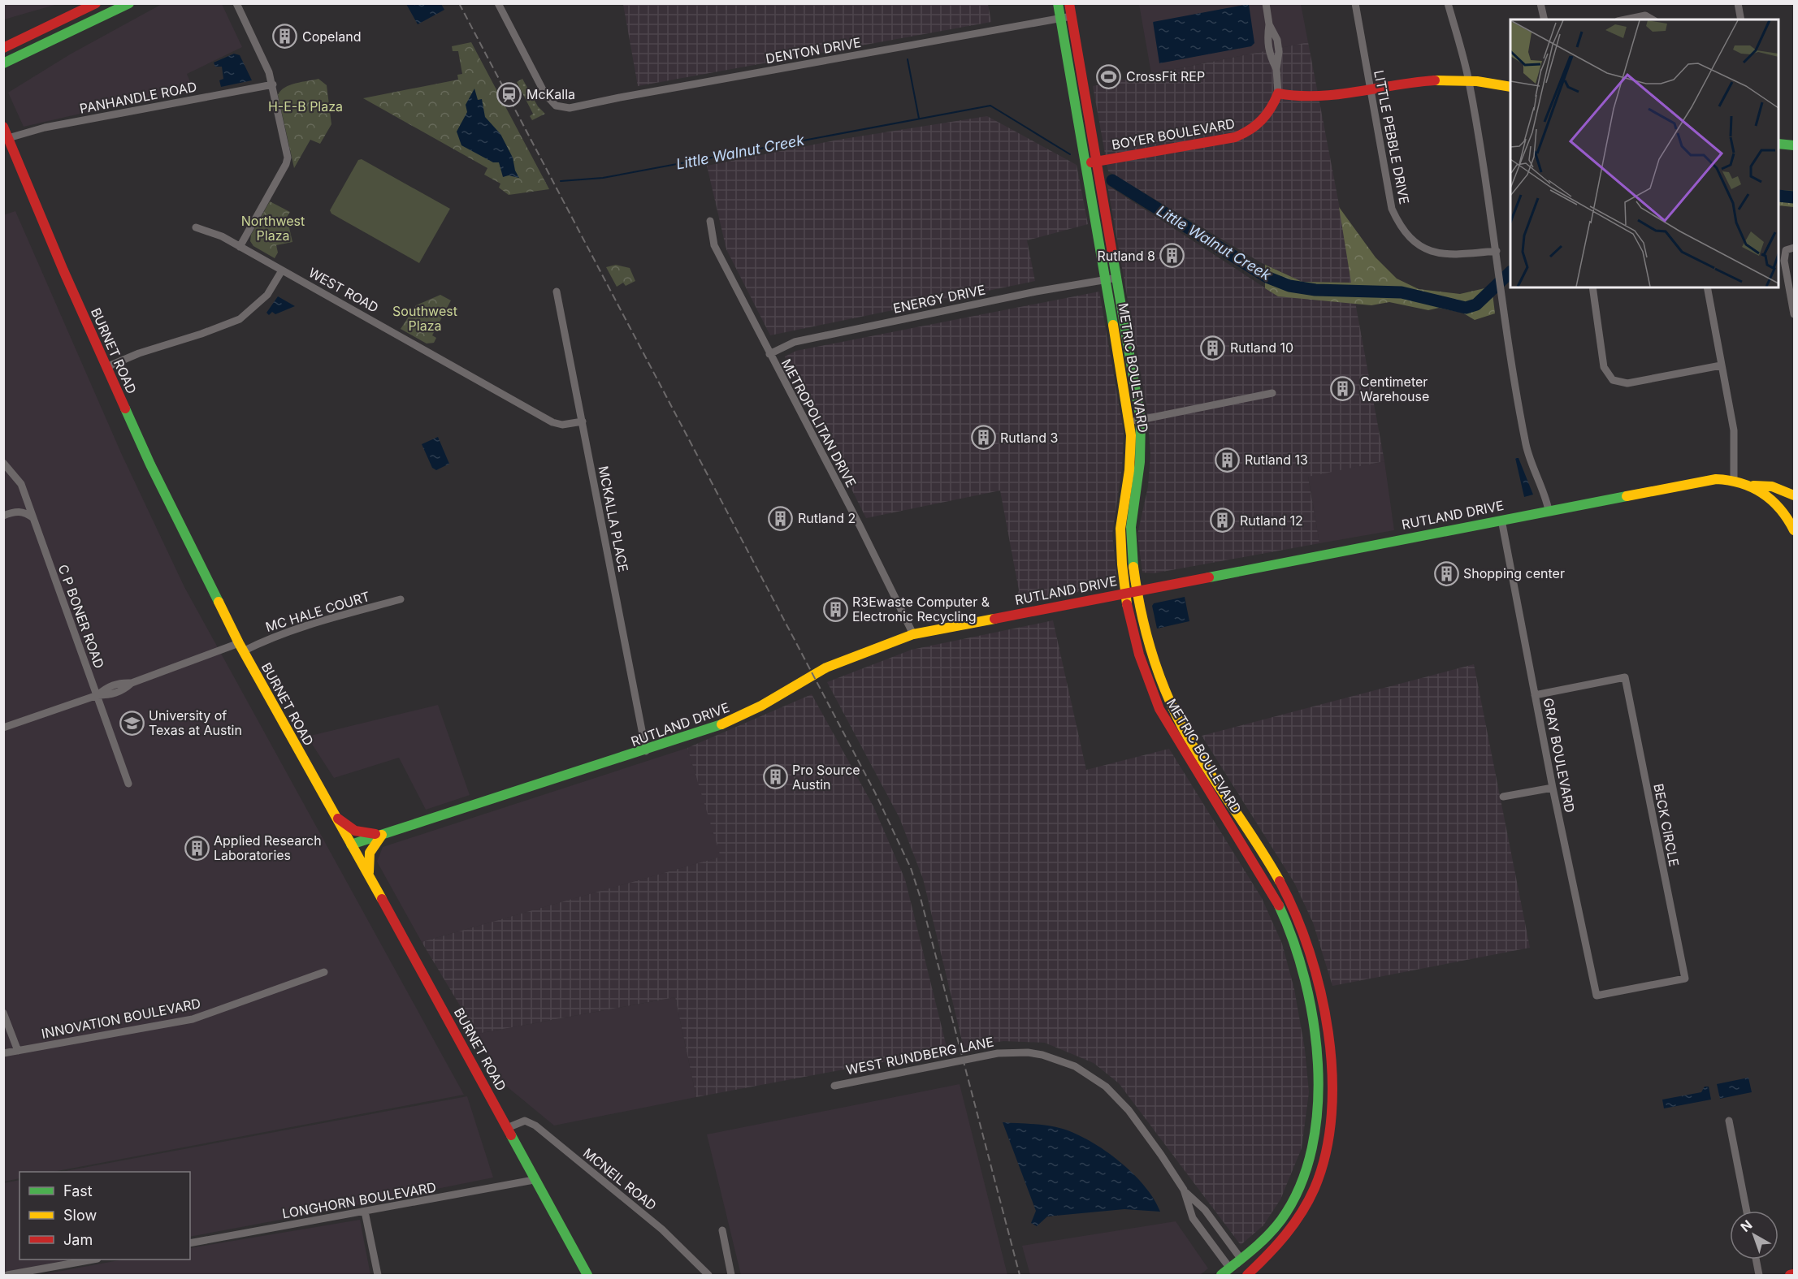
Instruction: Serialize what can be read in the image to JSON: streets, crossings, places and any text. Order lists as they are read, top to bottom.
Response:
{
  "streets": {
    "main road": [
      "BOYER BOULEVARD",
      "BURNET ROAD",
      "METRIC BOULEVARD",
      "RUTLAND DRIVE",
      "WEST RUNDBERG LANE"
    ],
    "street": [
      "DENTON DRIVE",
      "PANHANDLE ROAD",
      "LITTLE PEBBLE DRIVE",
      "WEST ROAD",
      "ENERGY DRIVE",
      "METROPOLITAN DRIVE",
      "MCKALLA PLACE",
      "MC HALE COURT",
      "C P BONER ROAD",
      "GRAY BOULEVARD",
      "BECK CIRCLE",
      "INNOVATION BOULEVARD",
      "MCNEIL ROAD",
      "LONGHORN BOULEVARD"
    ]
  },
  "crossings": [
    ["DENTON DRIVE", "METRIC BOULEVARD"],
    ["PANHANDLE ROAD", "BURNET ROAD"],
    ["BOYER BOULEVARD", "METRIC BOULEVARD"],
    ["WEST ROAD", "MCKALLA PLACE"],
    ["ENERGY DRIVE", "METRIC BOULEVARD"],
    ["ENERGY DRIVE", "METROPOLITAN DRIVE"],
    ["BURNET ROAD", "RUTLAND DRIVE"],
    ["BURNET ROAD", "MC HALE COURT"],
    ["BURNET ROAD", "MCNEIL ROAD"],
    ["BURNET ROAD", "LONGHORN BOULEVARD"],
    ["METRIC BOULEVARD", "RUTLAND DRIVE"],
    ["METRIC BOULEVARD", "WEST RUNDBERG LANE"],
    ["METROPOLITAN DRIVE", "RUTLAND DRIVE"],
    ["RUTLAND DRIVE", "MCKALLA PLACE"],
    ["RUTLAND DRIVE", "GRAY BOULEVARD"],
    ["MC HALE COURT", "C P BONER ROAD"],
    ["GRAY BOULEVARD", "BECK CIRCLE"]
  ],
  "water": ["Little Walnut Creek"],
  "parks": ["H-E-B Plaza", "Northwest Plaza", "Southwest Plaza"],
  "places": {
    "building": [
      "Copeland",
      "Rutland 8",
      "Rutland 10",
      "Centimeter Warehouse",
      "Rutland 3",
      "Rutland 13",
      "Rutland 2",
      "Rutland 12",
      "Shopping center",
      "R3Ewaste Computer & Electronic Recycling",
      "Pro Source Austin",
      "Applied Research Laboratories"
    ],
    "sports": ["CrossFit REP"],
    "station": ["McKalla"],
    "school or university": ["University of Texas at Austin"]
  },
  "legend": ["Fast", "Slow", "Jam"],
  "north": "top left"
}
